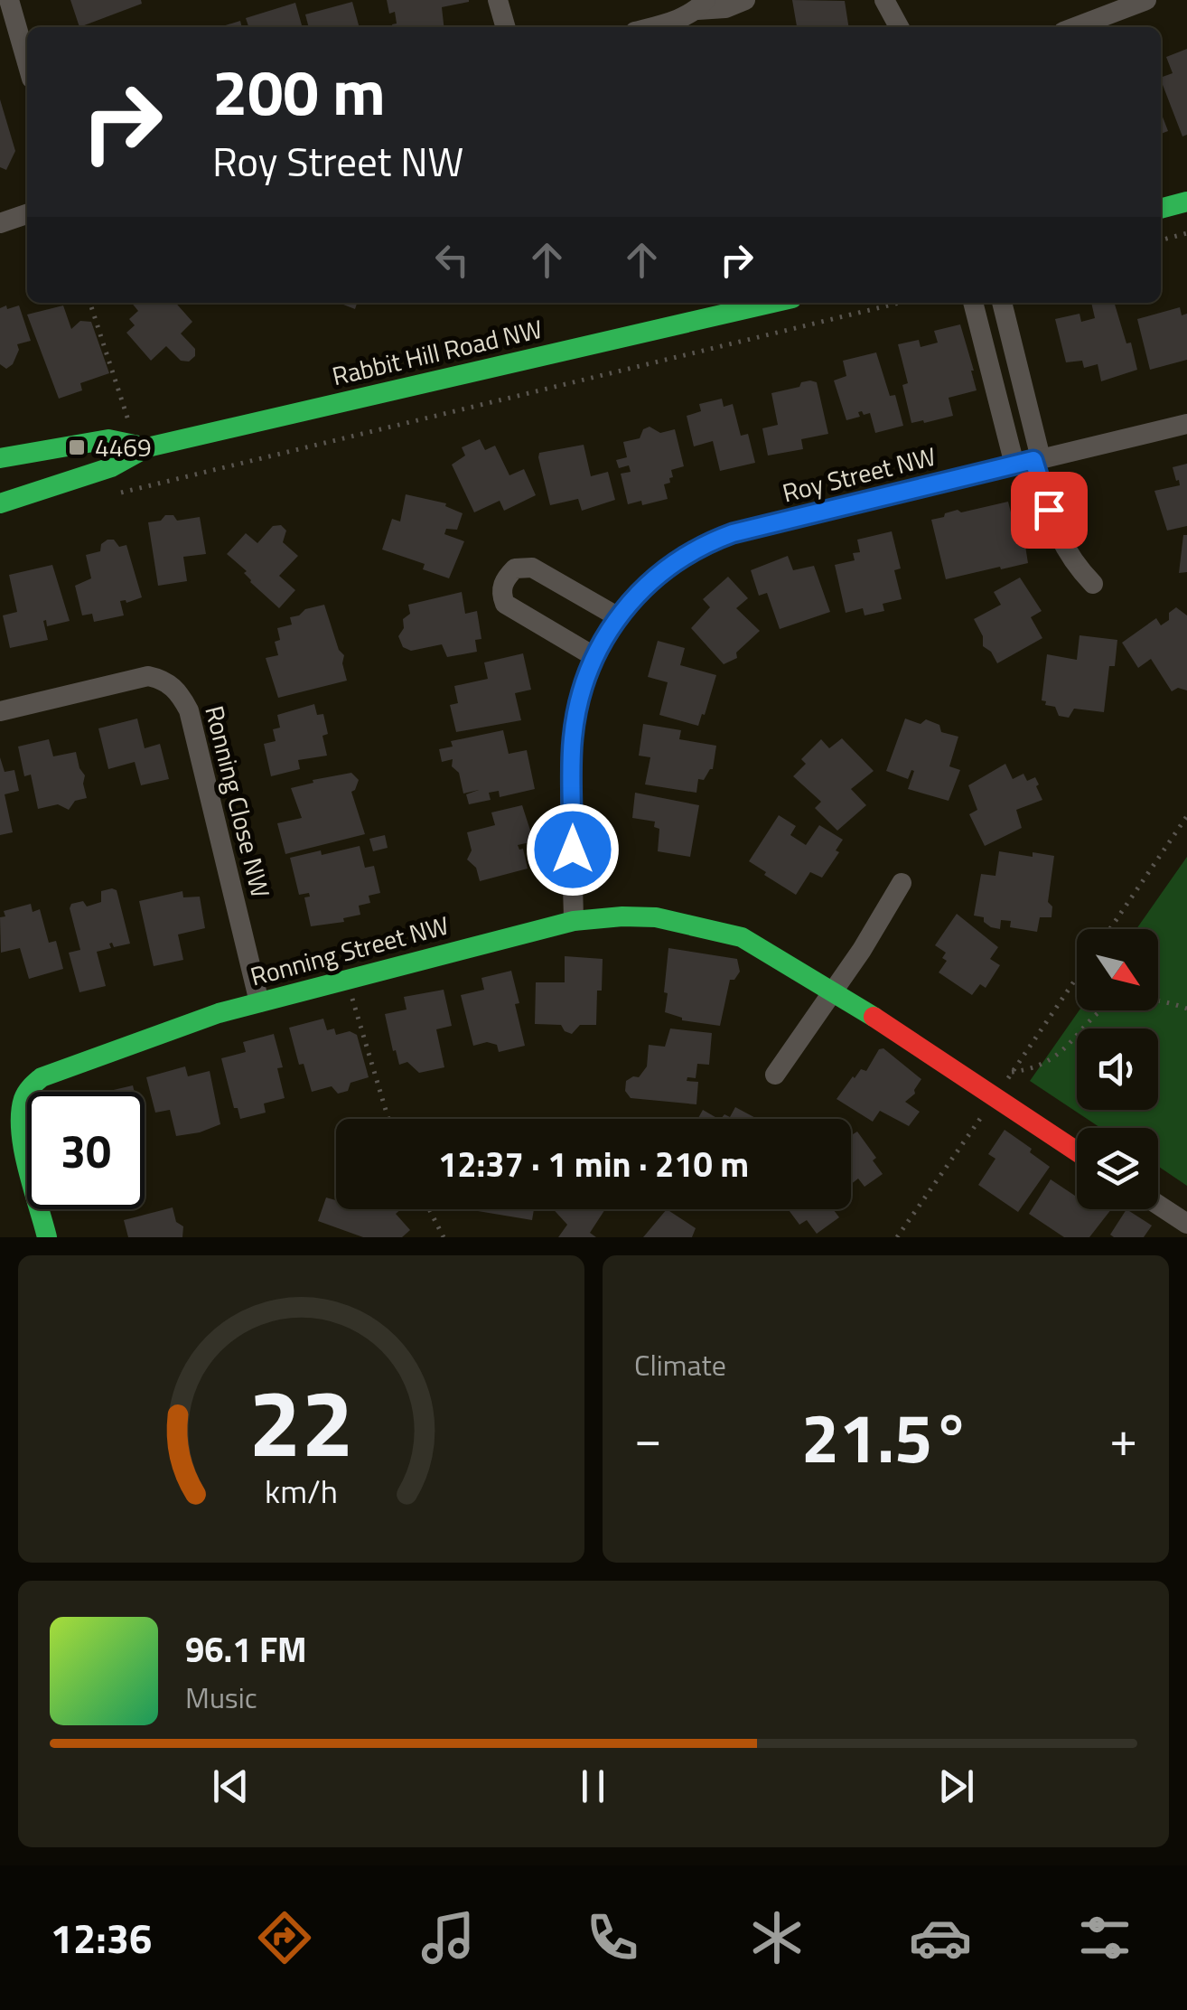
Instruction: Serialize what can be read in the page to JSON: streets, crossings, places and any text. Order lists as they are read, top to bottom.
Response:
{
  "streets": {
    "street": [
      "Rabbit Hill Road NW",
      "Roy Street NW",
      "Ronning Close NW",
      "Ronning Street NW"
    ]
  },
  "crossings": [
    ["Roy Street NW", "Ronning Street NW"],
    ["Ronning Close NW", "Ronning Street NW"]
  ],
  "places": {
    "transit": ["4469"]
  },
  "north": "bottom right",
  "page": {
    "turn": ["200 m", "Roy Street NW"],
    "limit": "30",
    "trip": "12:37 · 1 min · 210 m",
    "tile": "Climate",
    "heat": ["−", "21.5°", "+"],
    "song": ["96.1 FM", "Music"],
    "tabs": "12:36",
    "gauge": ["22", "km/h"]
  }
}
